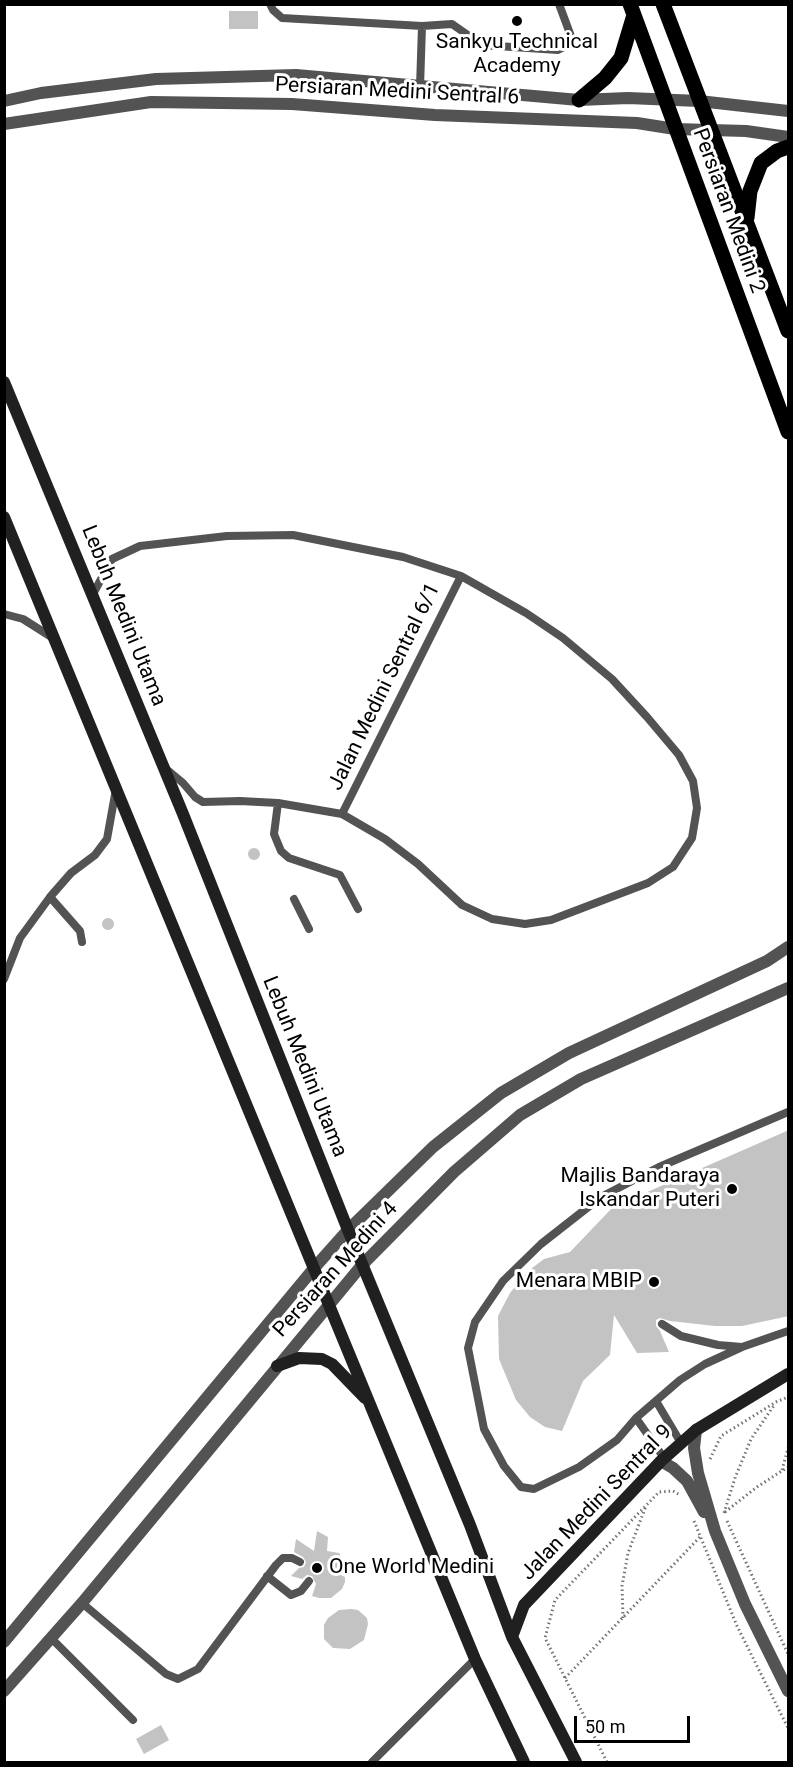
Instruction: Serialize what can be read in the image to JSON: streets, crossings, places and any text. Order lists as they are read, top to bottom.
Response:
{
  "streets": {
    "main road": ["Persiaran Medini 2", "Lebuh Medini Utama", "Jalan Medini Sentral 9"],
    "street": ["Persiaran Medini Sentral 6", "Persiaran Medini 4"],
    "lane": ["Jalan Medini Sentral 6/1"]
  },
  "crossings": [
    ["Persiaran Medini Sentral 6", "Persiaran Medini 2"],
    ["Lebuh Medini Utama", "Persiaran Medini 4"],
    ["Lebuh Medini Utama", "Jalan Medini Sentral 9"]
  ],
  "places": [
    "Sankyu Technical Academy",
    "Majlis Bandaraya Iskandar Puteri",
    "Menara MBIP",
    "One World Medini"
  ],
  "scale_bar": "50 m"
}
